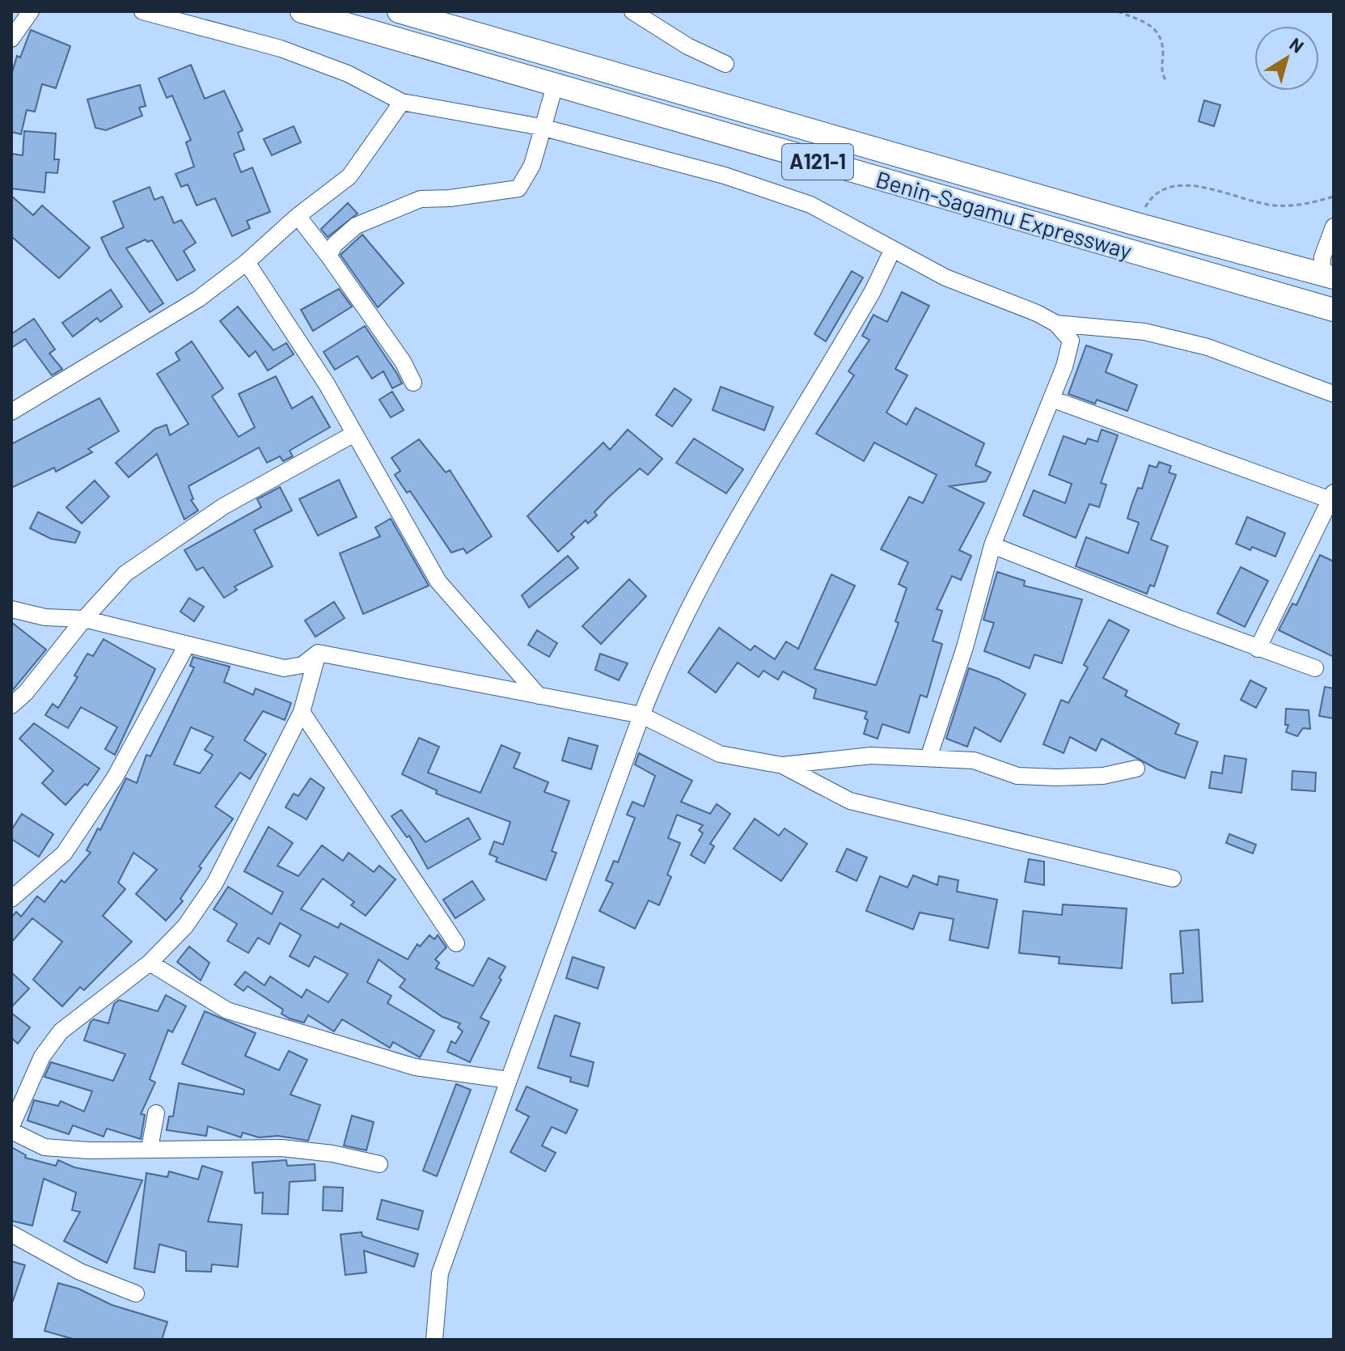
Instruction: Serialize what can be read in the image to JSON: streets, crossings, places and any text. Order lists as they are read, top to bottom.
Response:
{
  "streets": {
    "highway": ["A121-1", "Benin-Sagamu Expressway"]
  },
  "north": "top right"
}
